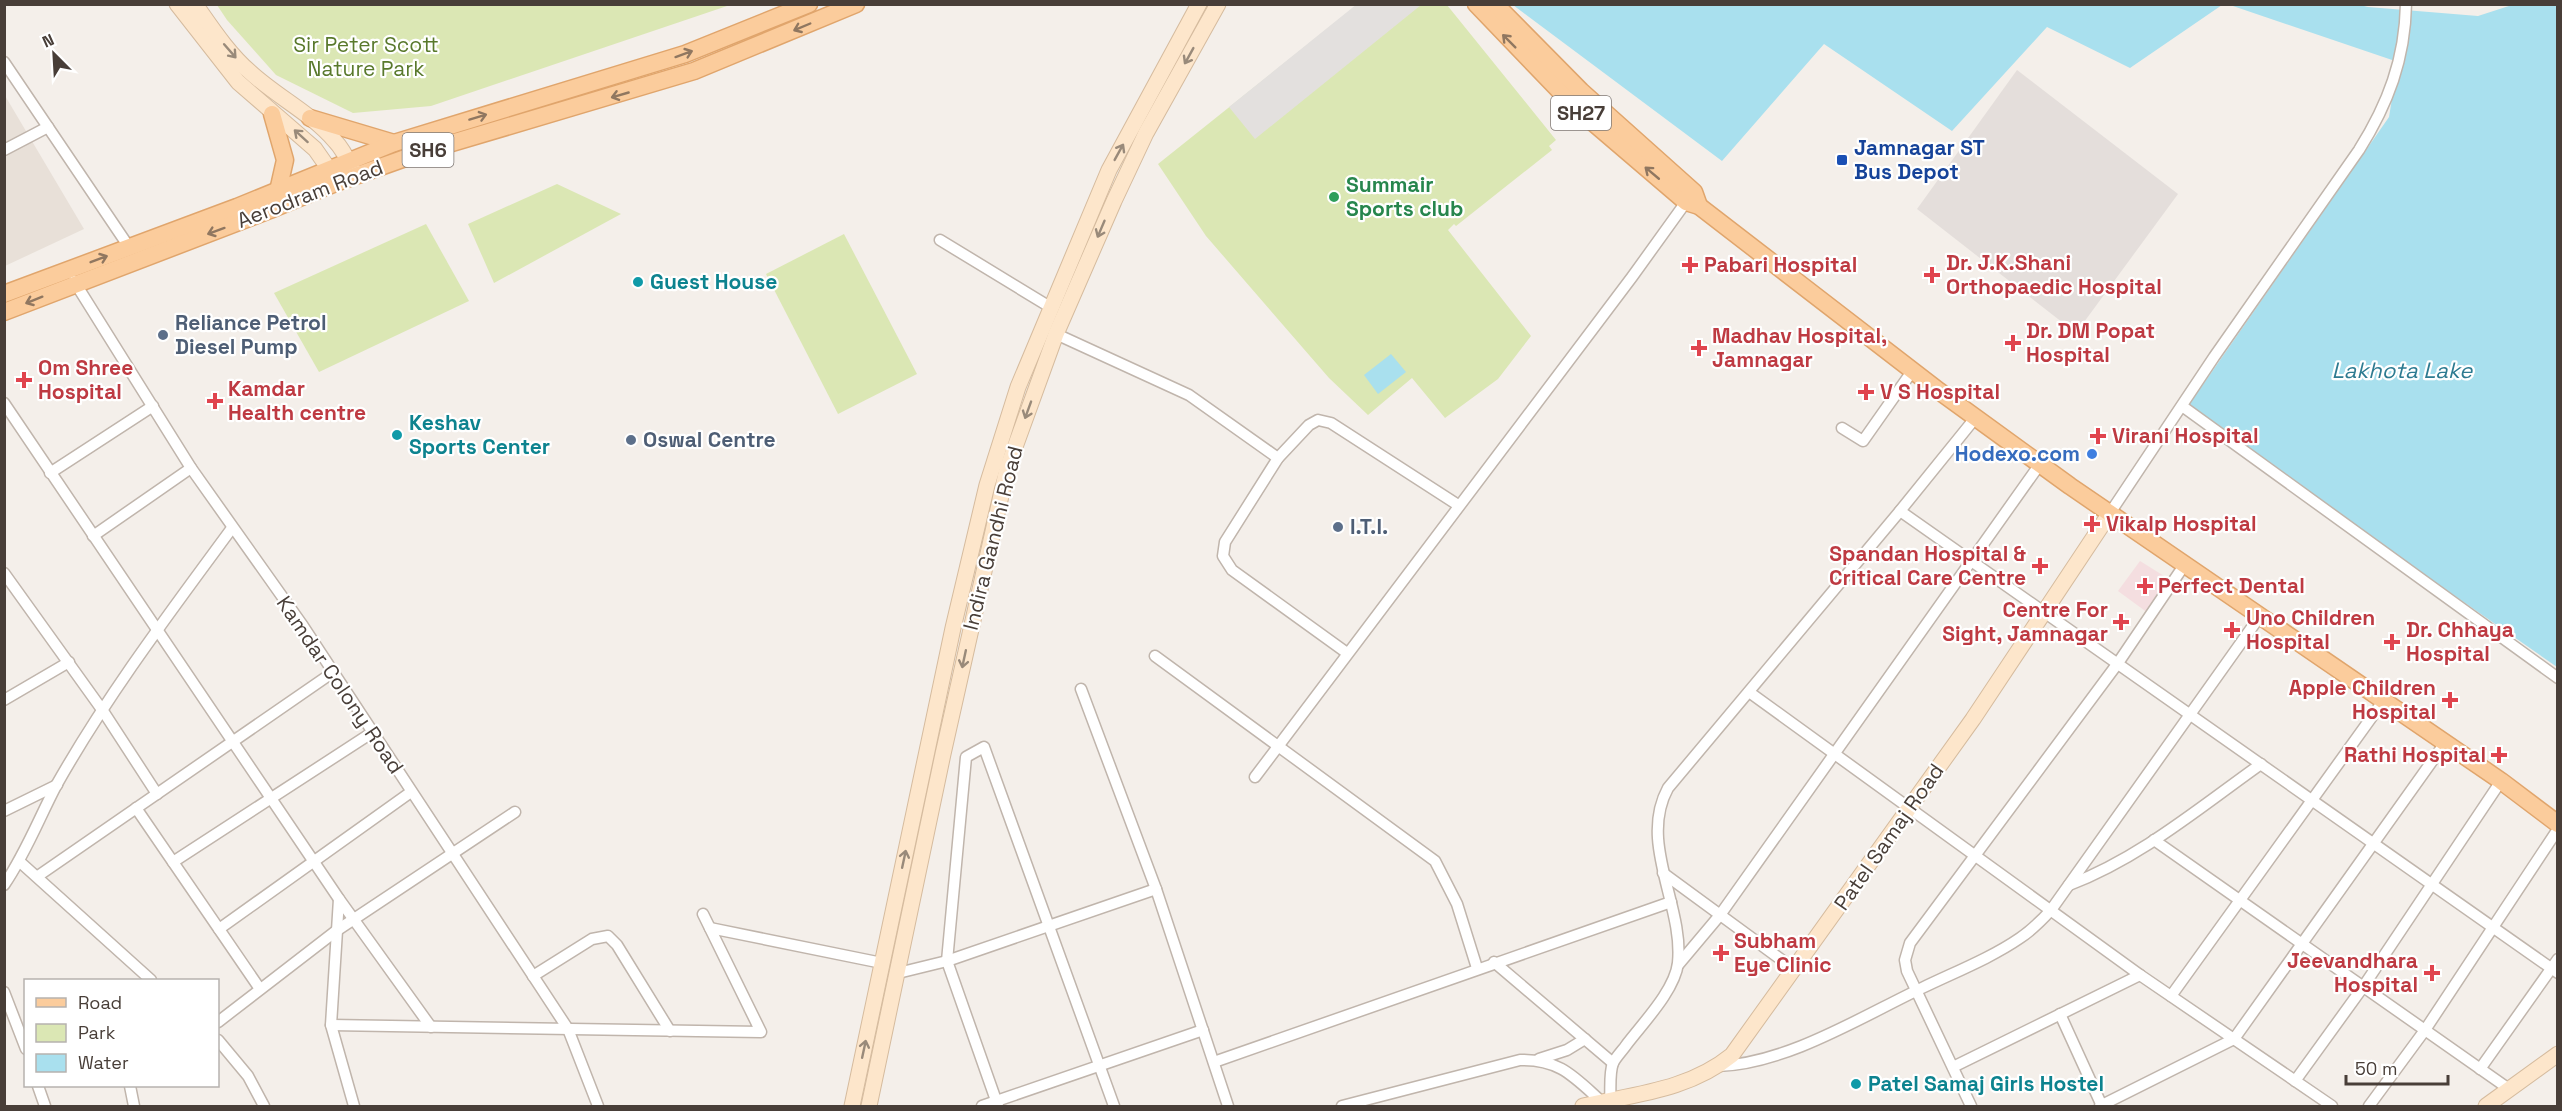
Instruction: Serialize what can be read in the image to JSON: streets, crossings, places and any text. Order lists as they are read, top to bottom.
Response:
{
  "streets": {
    "main road": [
      "SH27",
      "SH6",
      "Aerodram Road",
      "Indira Gandhi Road",
      "Patel Samaj Road"
    ],
    "street": ["Kamdar Colony Road"]
  },
  "crossings": [
    ["SH27", "Patel Samaj Road"],
    ["Aerodram Road", "Kamdar Colony Road"]
  ],
  "water": ["Lakhota Lake"],
  "parks": ["Sir Peter Scott Nature Park"],
  "places": {
    "transit": ["Jamnagar ST Bus Depot"],
    "other": [
      "Summair Sports club",
      "Guest House",
      "Reliance Petrol Diesel Pump",
      "Keshav Sports Center",
      "Oswal Centre",
      "Hodexo.com",
      "I.T.I.",
      "Patel Samaj Girls Hostel"
    ],
    "health": [
      "Pabari Hospital",
      "Dr. J.K.Shani Orthopaedic Hospital",
      "Dr. DM Popat Hospital",
      "Madhav Hospital, Jamnagar",
      "Om Shree Hospital",
      "V S Hospital",
      "Kamdar Health centre",
      "Virani Hospital",
      "Vikalp Hospital",
      "Spandan Hospital & Critical Care Centre",
      "Perfect Dental",
      "Centre For Sight, Jamnagar",
      "Uno Children Hospital",
      "Dr. Chhaya Hospital",
      "Apple Children Hospital",
      "Rathi Hospital",
      "Subham Eye Clinic",
      "Jeevandhara Hospital"
    ]
  },
  "legend": ["Road", "Park", "Water"],
  "scale_bar": "50 m",
  "north": "top left"
}
